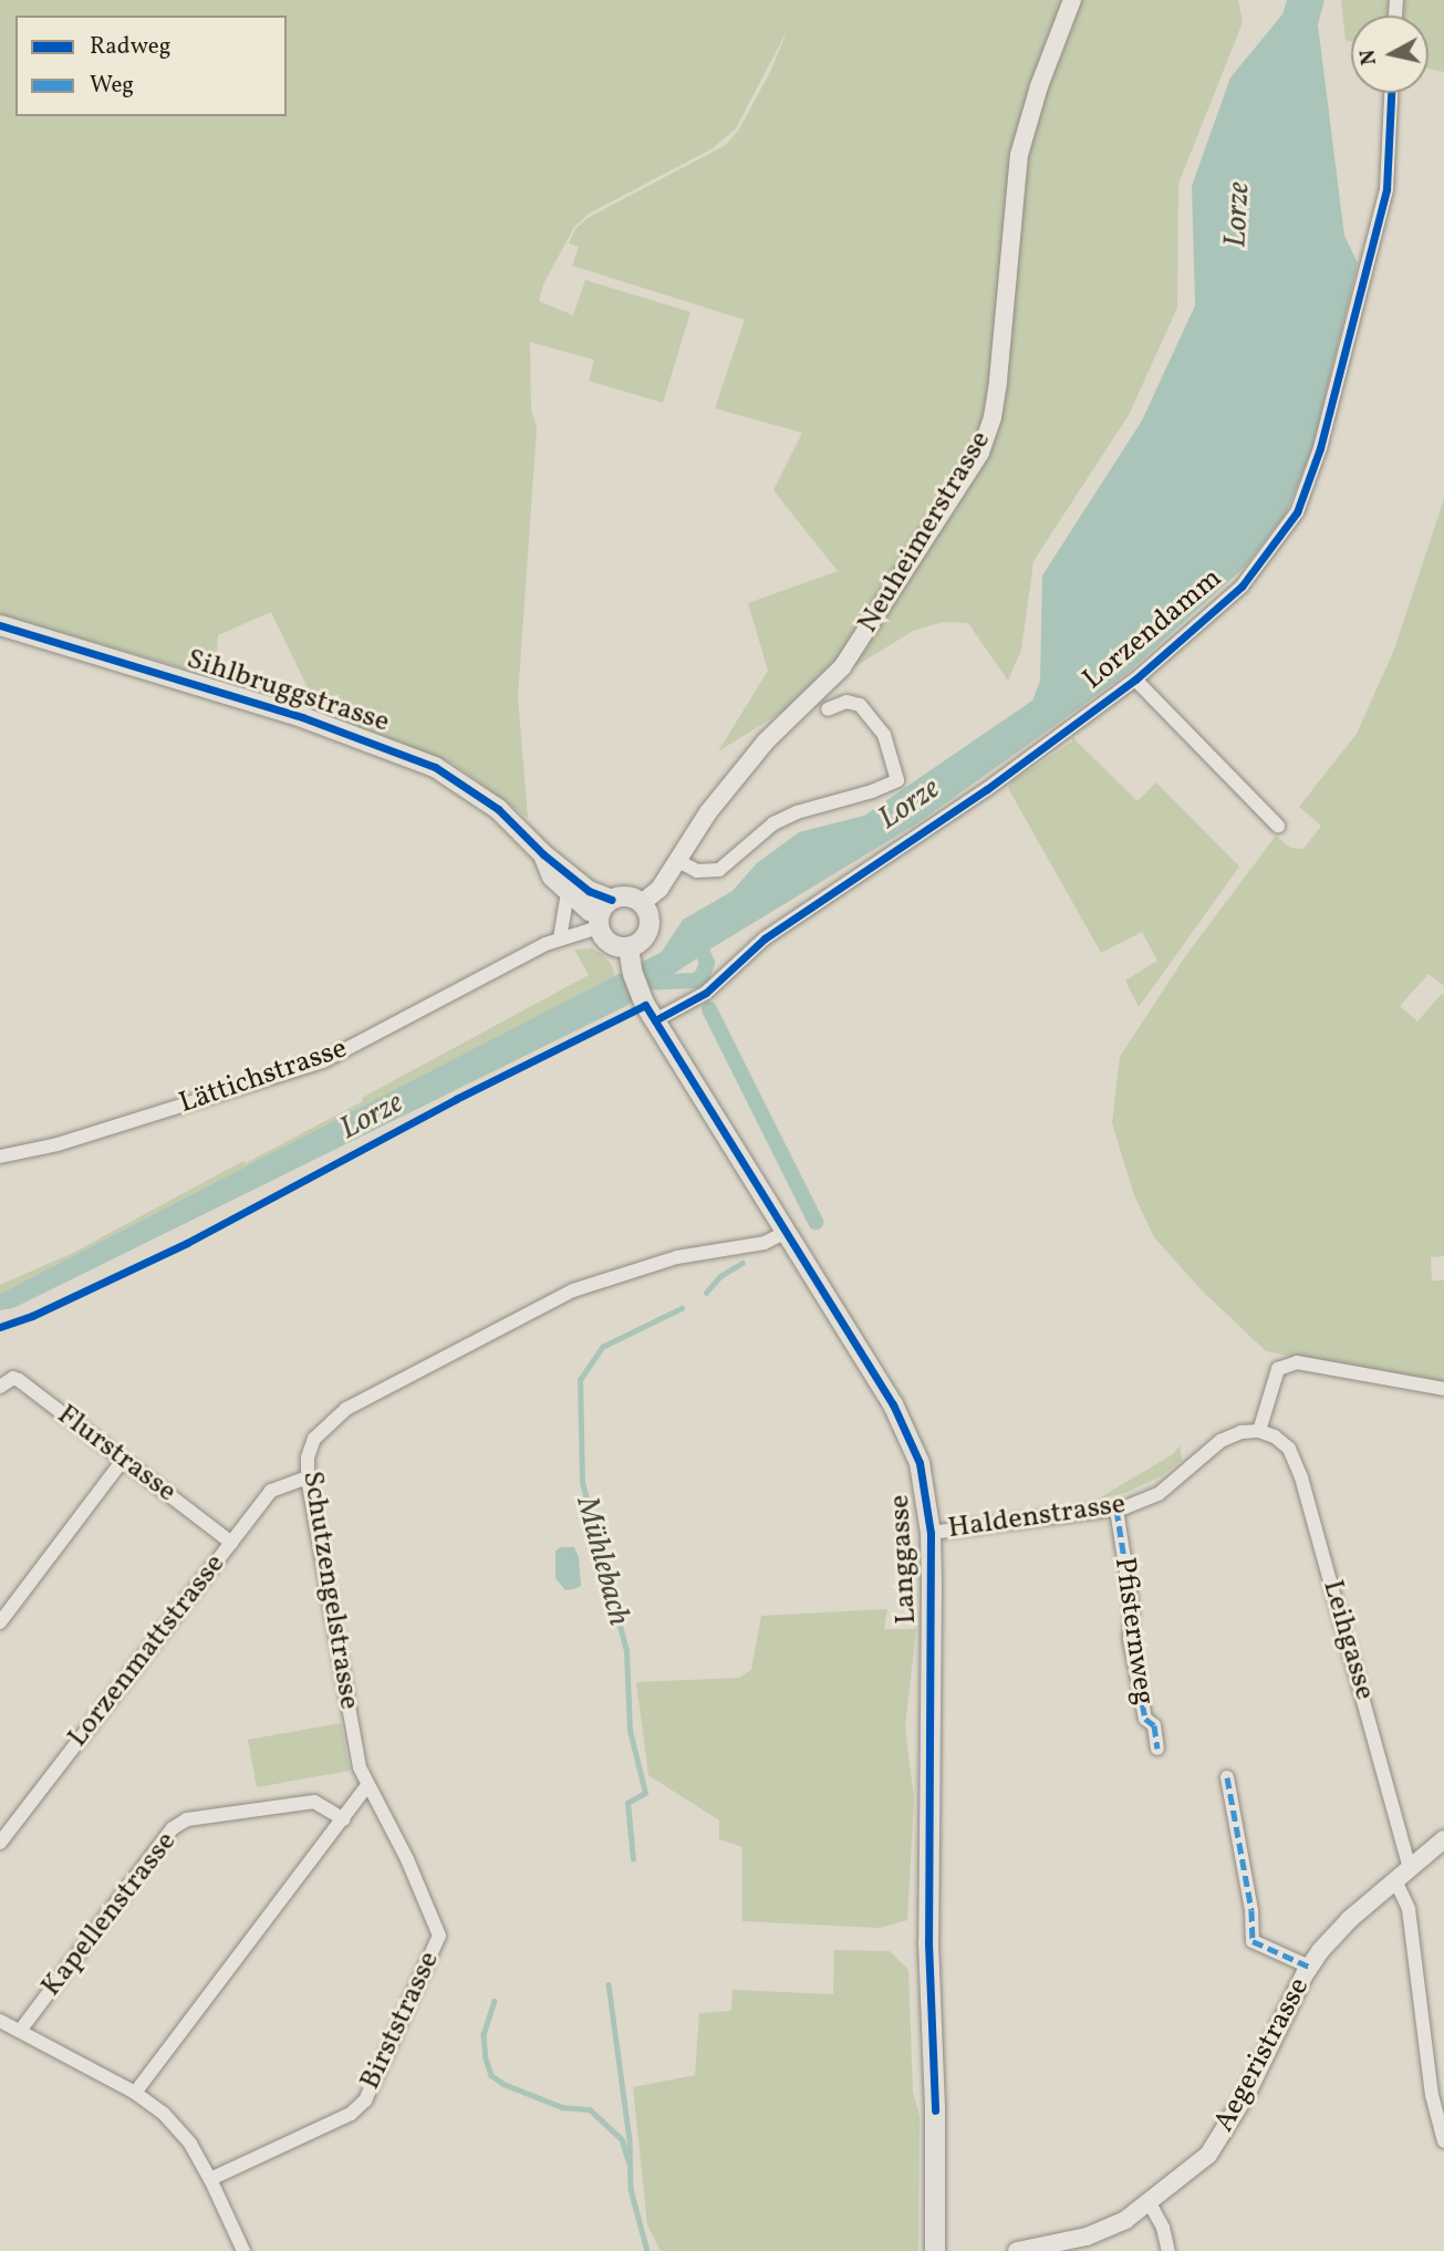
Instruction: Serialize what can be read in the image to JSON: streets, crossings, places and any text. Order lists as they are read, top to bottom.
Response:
{
  "streets": {
    "main road": ["Sihlbruggstrasse", "Langgasse"],
    "street": [
      "Neuheimerstrasse",
      "Lorzendamm",
      "Lättichstrasse",
      "Flurstrasse",
      "Haldenstrasse",
      "Schutzengelstrasse",
      "Pfisternweg",
      "Leihgasse",
      "Lorzenmattstrasse",
      "Kapellenstrasse",
      "Birststrasse",
      "Aegeristrasse"
    ]
  },
  "crossings": [
    ["Neuheimerstrasse", "Sihlbruggstrasse"],
    ["Neuheimerstrasse", "Lättichstrasse"],
    ["Neuheimerstrasse", "Langgasse"],
    ["Lorzendamm", "Langgasse"],
    ["Sihlbruggstrasse", "Lättichstrasse"],
    ["Sihlbruggstrasse", "Langgasse"],
    ["Lättichstrasse", "Langgasse"],
    ["Flurstrasse", "Lorzenmattstrasse"],
    ["Haldenstrasse", "Langgasse"],
    ["Haldenstrasse", "Pfisternweg"],
    ["Haldenstrasse", "Leihgasse"],
    ["Langgasse", "Schutzengelstrasse"],
    ["Schutzengelstrasse", "Lorzenmattstrasse"],
    ["Schutzengelstrasse", "Birststrasse"],
    ["Leihgasse", "Aegeristrasse"]
  ],
  "water": ["Lorze", "Mühlebach"],
  "legend": ["Radweg", "Weg"],
  "north": "left"
}
